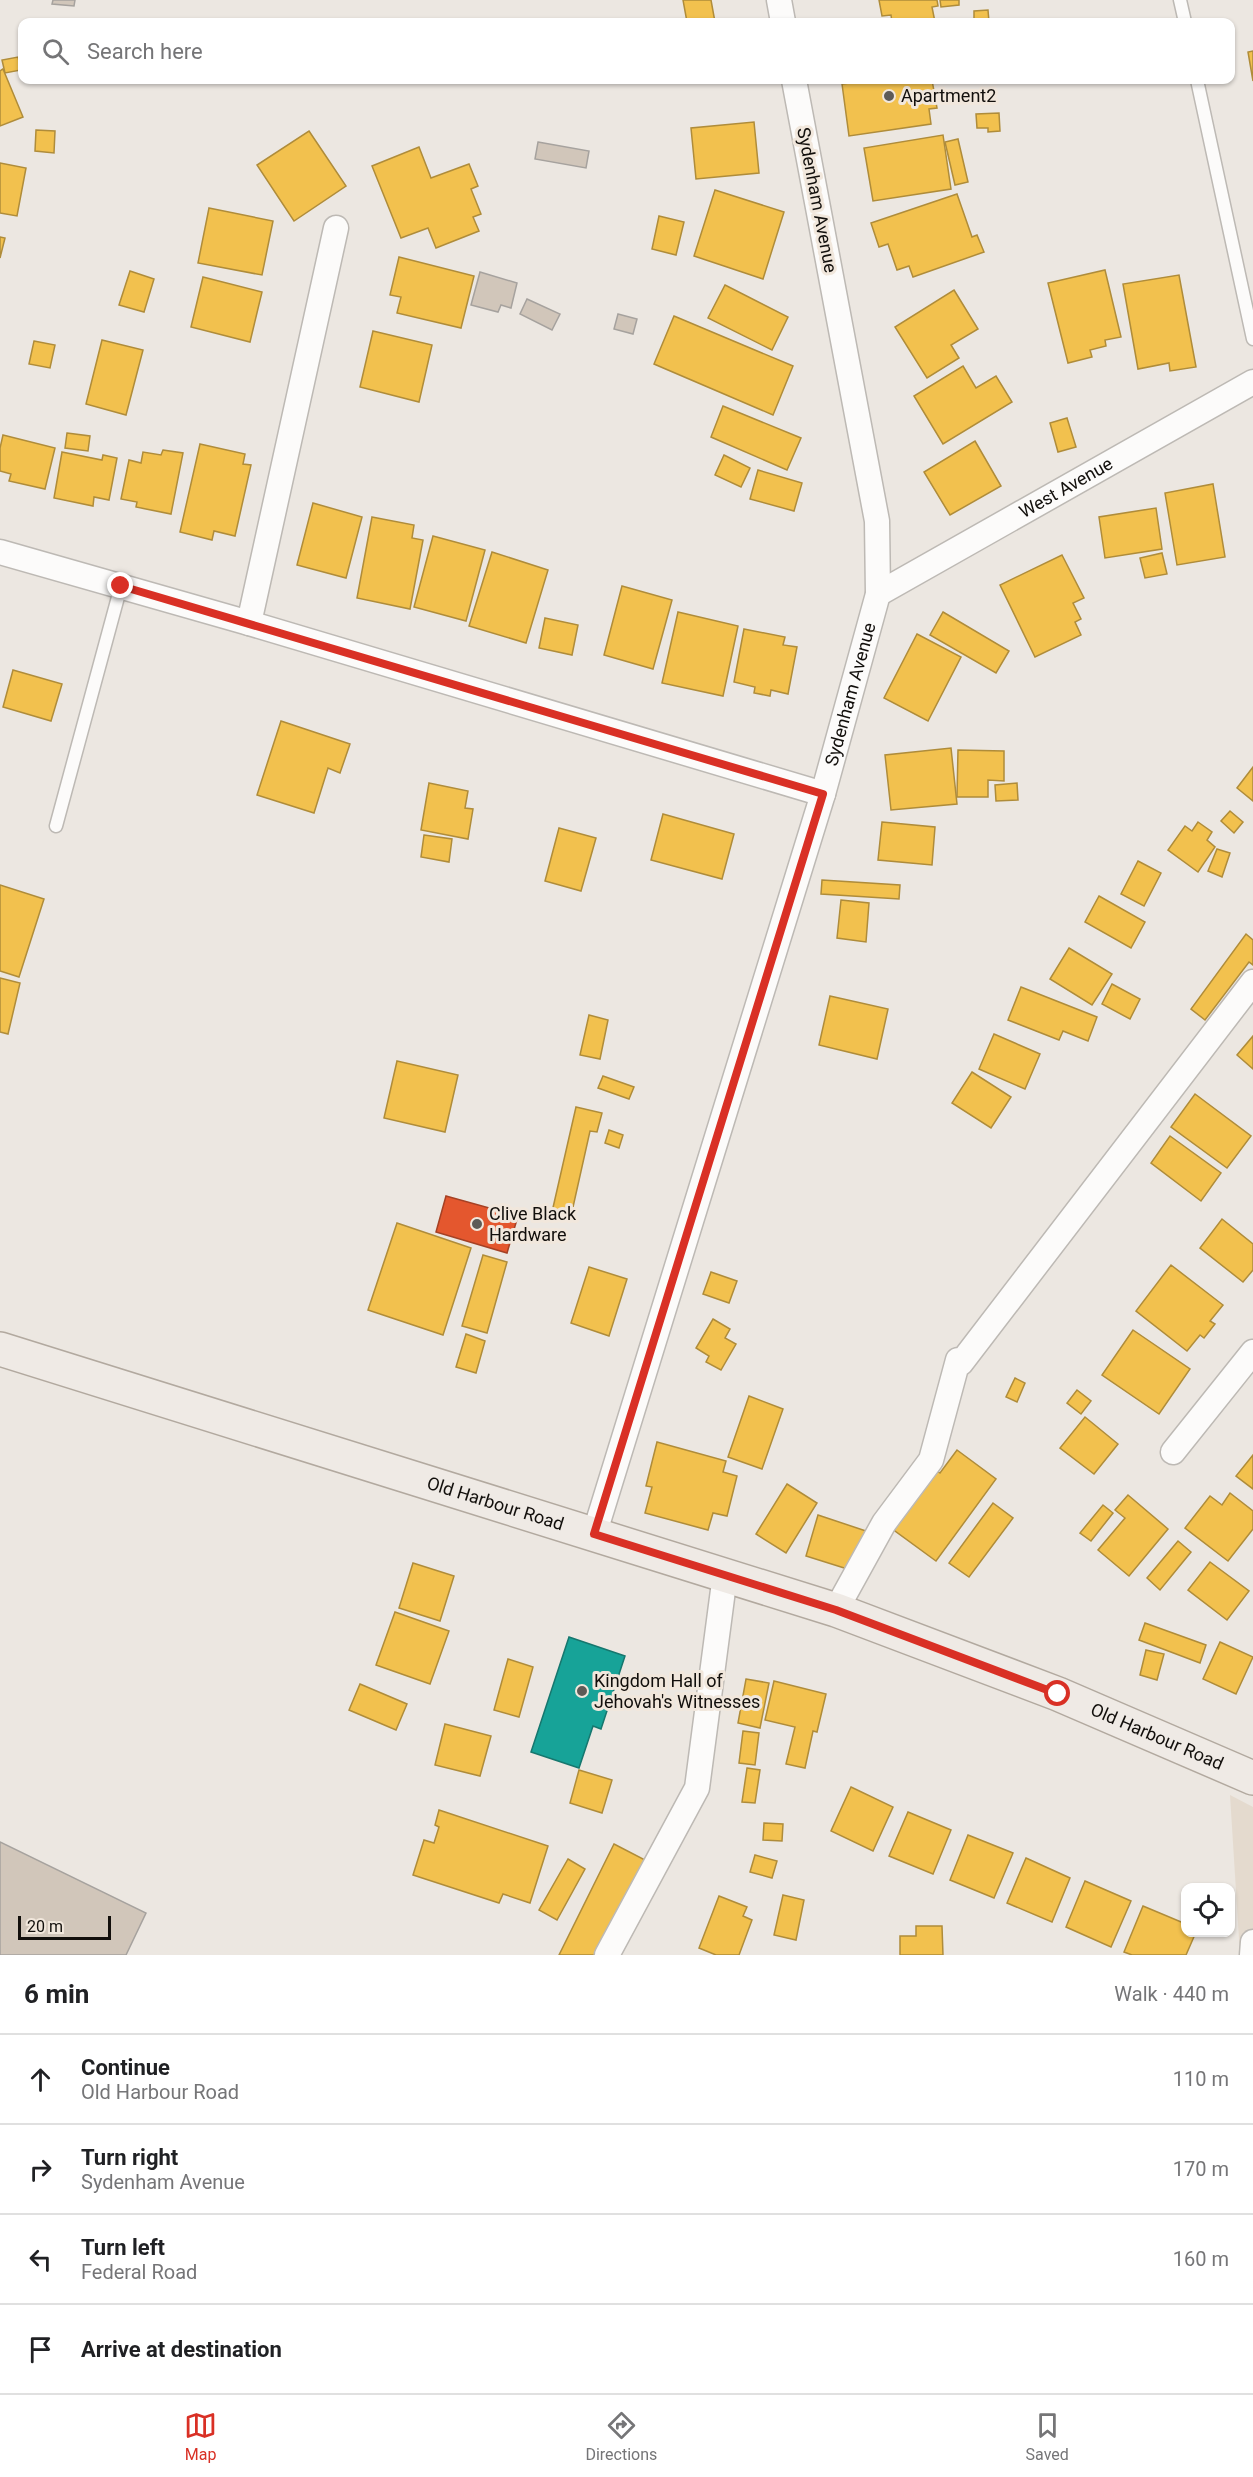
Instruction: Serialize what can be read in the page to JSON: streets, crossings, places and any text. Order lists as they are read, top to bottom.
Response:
{
  "streets": {
    "main road": ["Old Harbour Road"],
    "street": ["Sydenham Avenue", "West Avenue"]
  },
  "crossings": [
    ["Sydenham Avenue", "West Avenue"],
    ["Sydenham Avenue", "Old Harbour Road"]
  ],
  "places": ["Apartment2", "Clive Black Hardware", "Kingdom Hall of Jehovah's Witnesses"],
  "scale_bar": "20 m",
  "page": {
    "search": "Search here",
    "scale": "20 m",
    "heading": ["6 min", "Walk · 440 m"],
    "list": [
      ["Continue", "Old Harbour Road", "110 m"],
      ["Turn right", "Sydenham Avenue", "170 m"],
      ["Turn left", "Federal Road", "160 m"],
      "Arrive at destination"
    ],
    "nav": ["Map", "Directions", "Saved"]
  }
}
